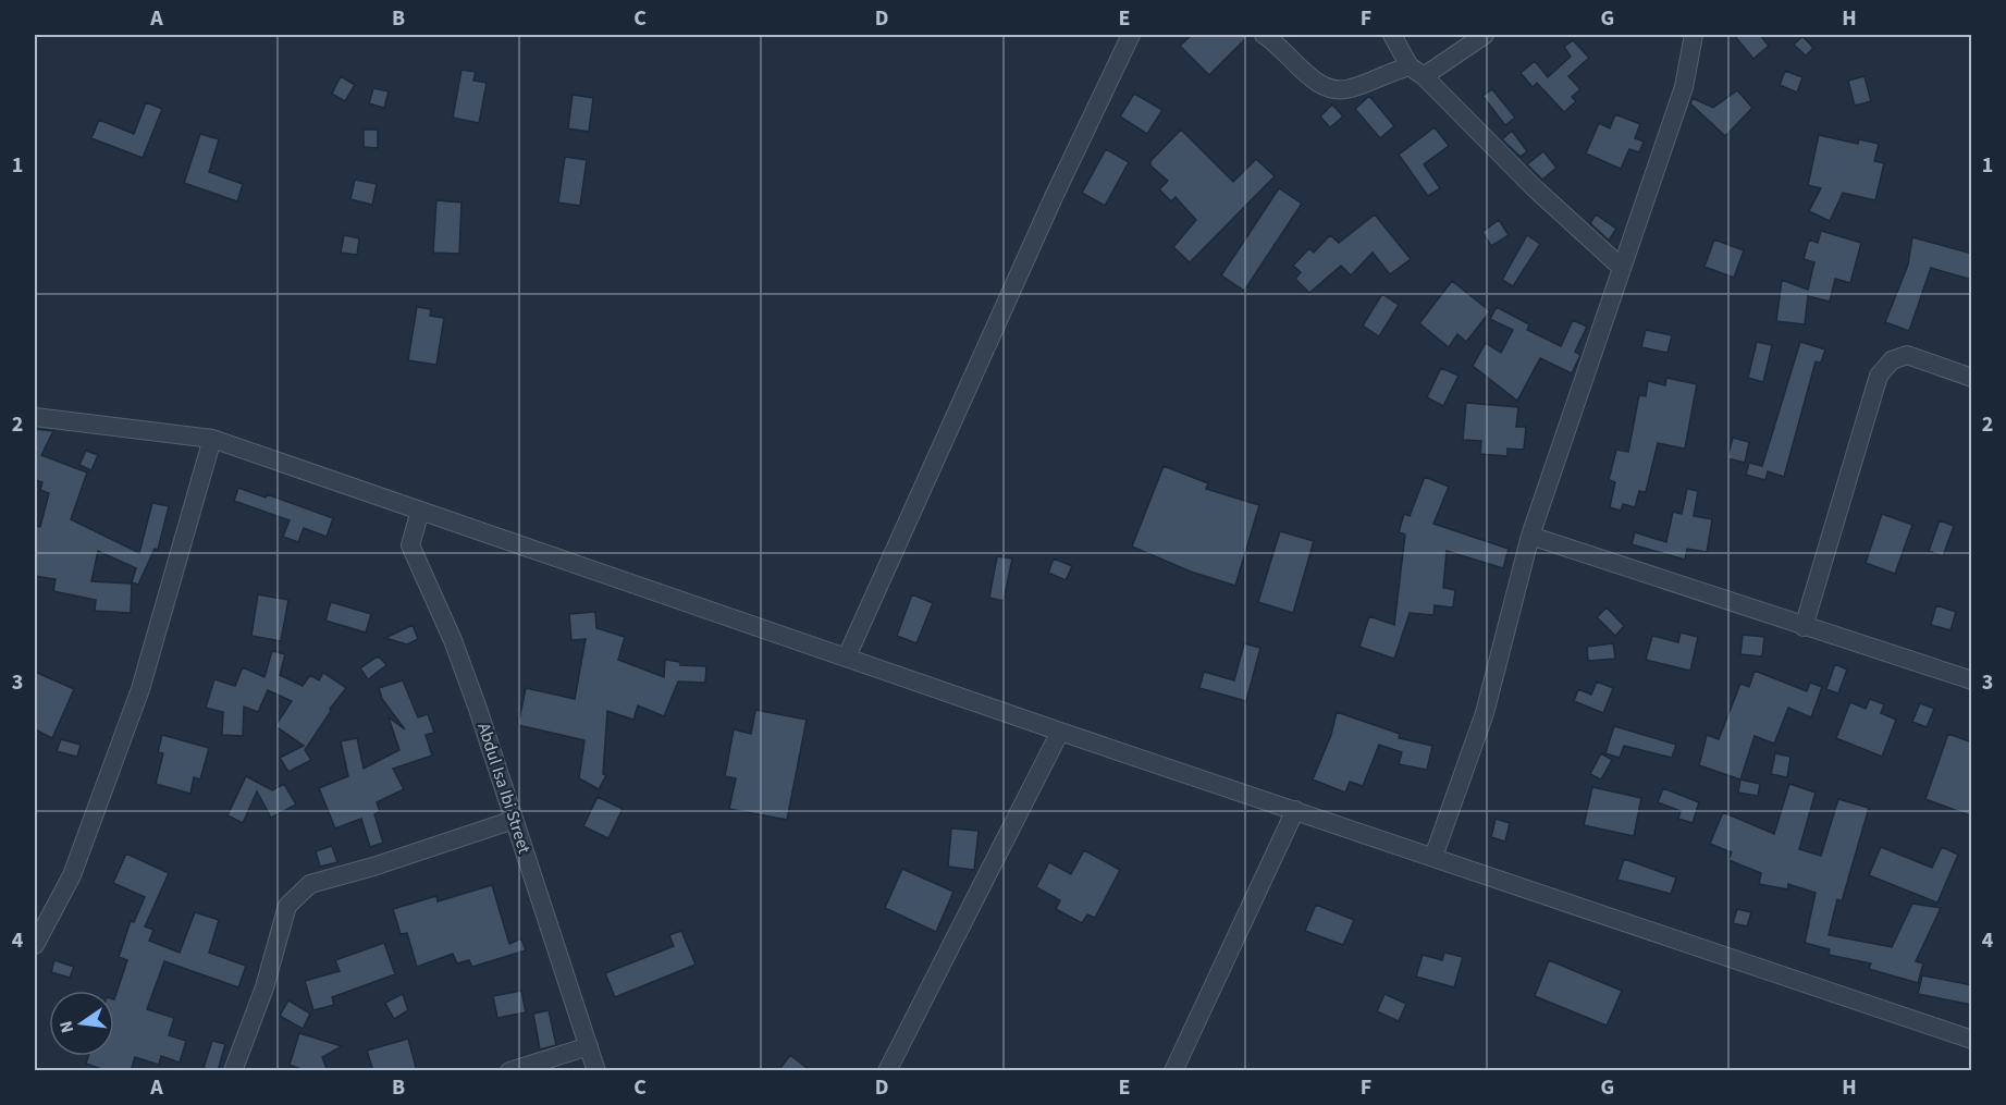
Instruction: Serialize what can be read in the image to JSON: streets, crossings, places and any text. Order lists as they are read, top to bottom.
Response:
{
  "streets": {
    "street": ["Abdul Isa Ibi Street"]
  },
  "north": "left",
  "grid": {
    "columns": [
      "A",
      "B",
      "C",
      "D",
      "E",
      "F",
      "G",
      "H"
    ],
    "rows": [
      "1",
      "2",
      "3",
      "4"
    ]
  }
}
